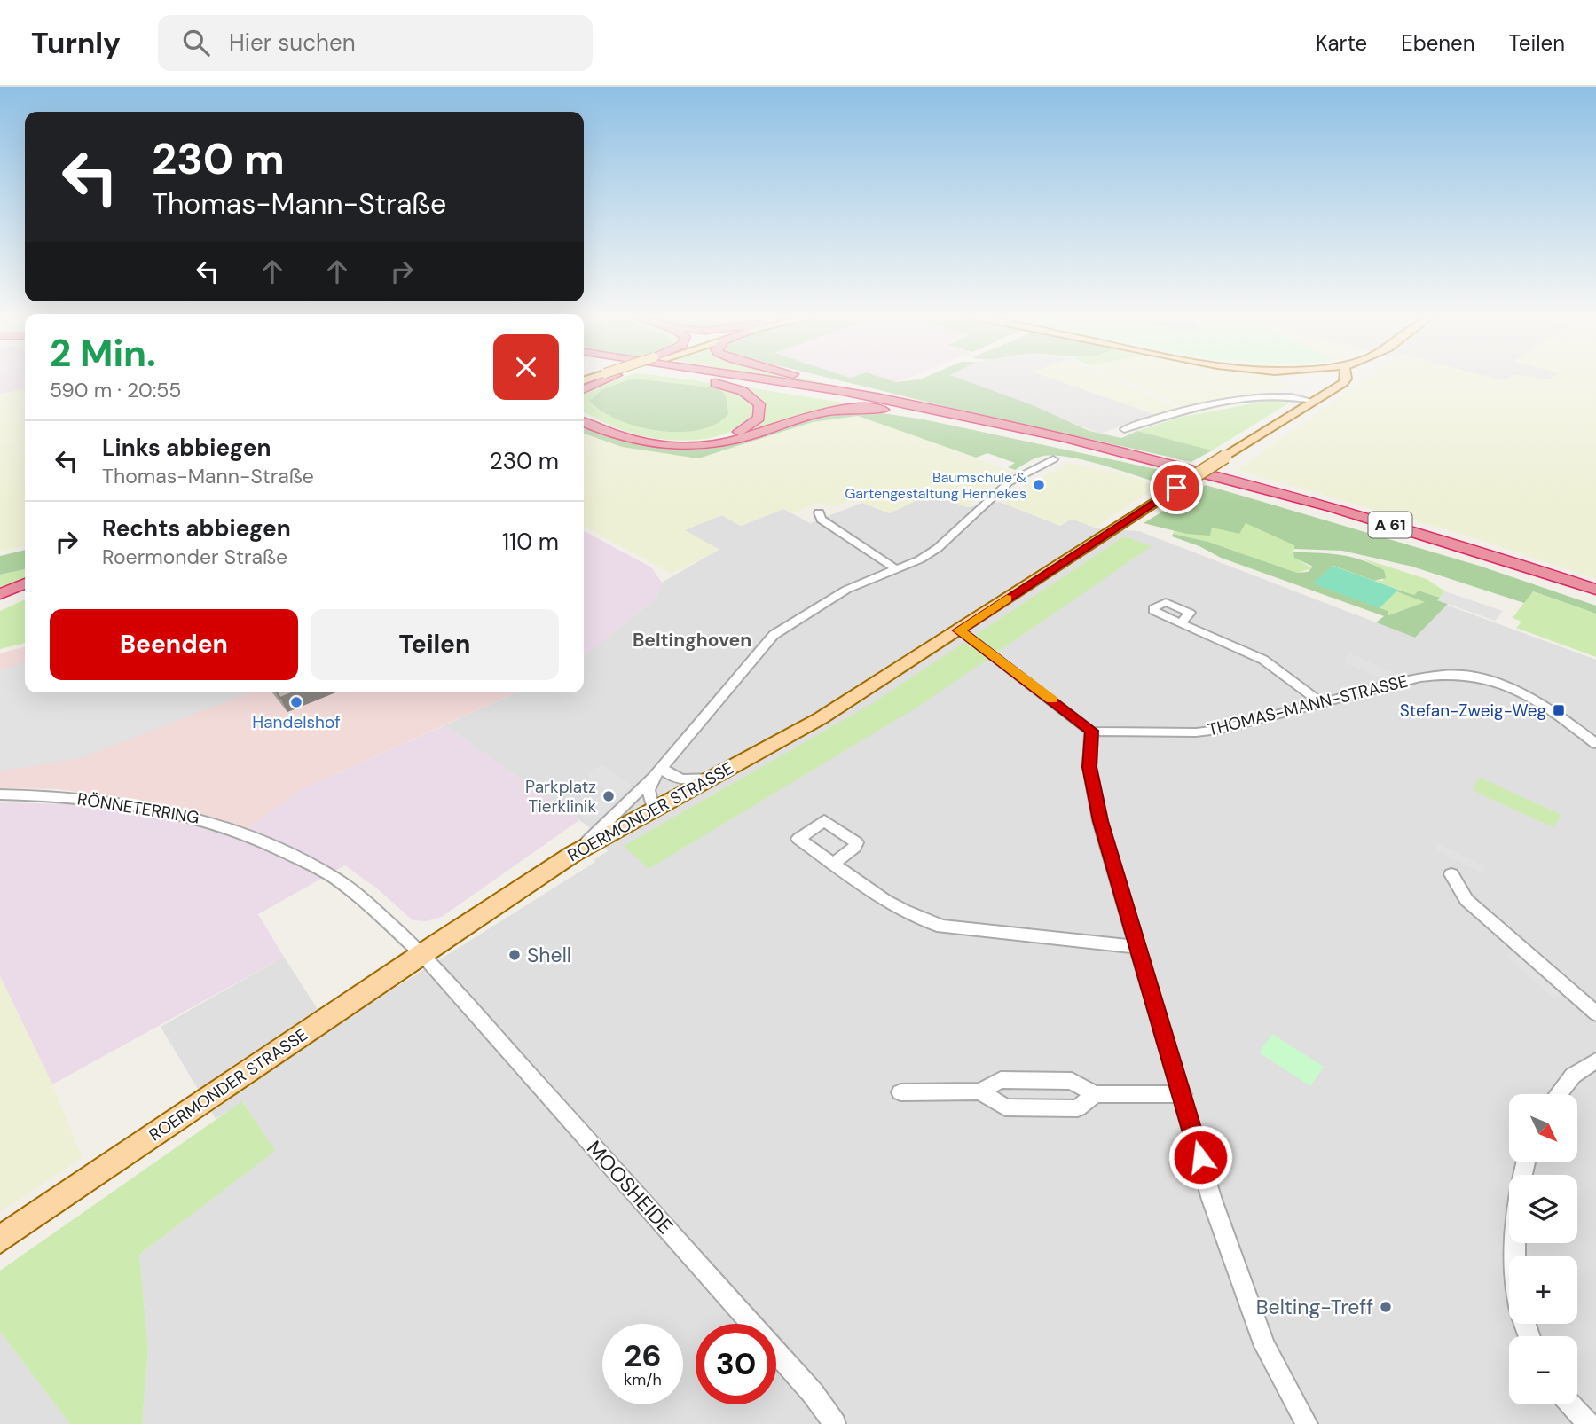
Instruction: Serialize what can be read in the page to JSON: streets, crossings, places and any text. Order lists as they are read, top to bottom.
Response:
{
  "streets": {
    "highway": ["A 61"],
    "main road": ["ROERMONDER STRASSE"],
    "street": ["THOMAS-MANN-STRASSE", "RÖNNETERRING", "MOOSHEIDE"]
  },
  "crossings": [
    ["RÖNNETERRING", "ROERMONDER STRASSE"],
    ["RÖNNETERRING", "MOOSHEIDE"],
    ["ROERMONDER STRASSE", "MOOSHEIDE"]
  ],
  "districts": ["Beltinghoven"],
  "places": {
    "other": [
      "Baumschule & Gartengestaltung Hennekes",
      "Handelshof",
      "Parkplatz Tierklinik",
      "Shell",
      "Belting-Treff"
    ],
    "transit": ["Stefan-Zweig-Weg"]
  },
  "north": "bottom right",
  "page": {
    "header": "Turnly",
    "search": "Hier suchen",
    "nav": ["Karte", "Ebenen", "Teilen"],
    "turn": ["230 m", "Thomas-Mann-Straße"],
    "heading": ["2 Min.", "590 m · 20:55"],
    "list": [
      {
        "name": "Links abbiegen",
        "note": "Thomas-Mann-Straße",
        "value": "230 m"
      },
      {
        "name": "Rechts abbiegen",
        "note": "Roermonder Straße",
        "value": "110 m"
      }
    ],
    "buttons": ["Beenden", "Teilen"],
    "map_buttons": ["+", "−"],
    "speed": "26 km/h",
    "limit": "30"
  }
}
